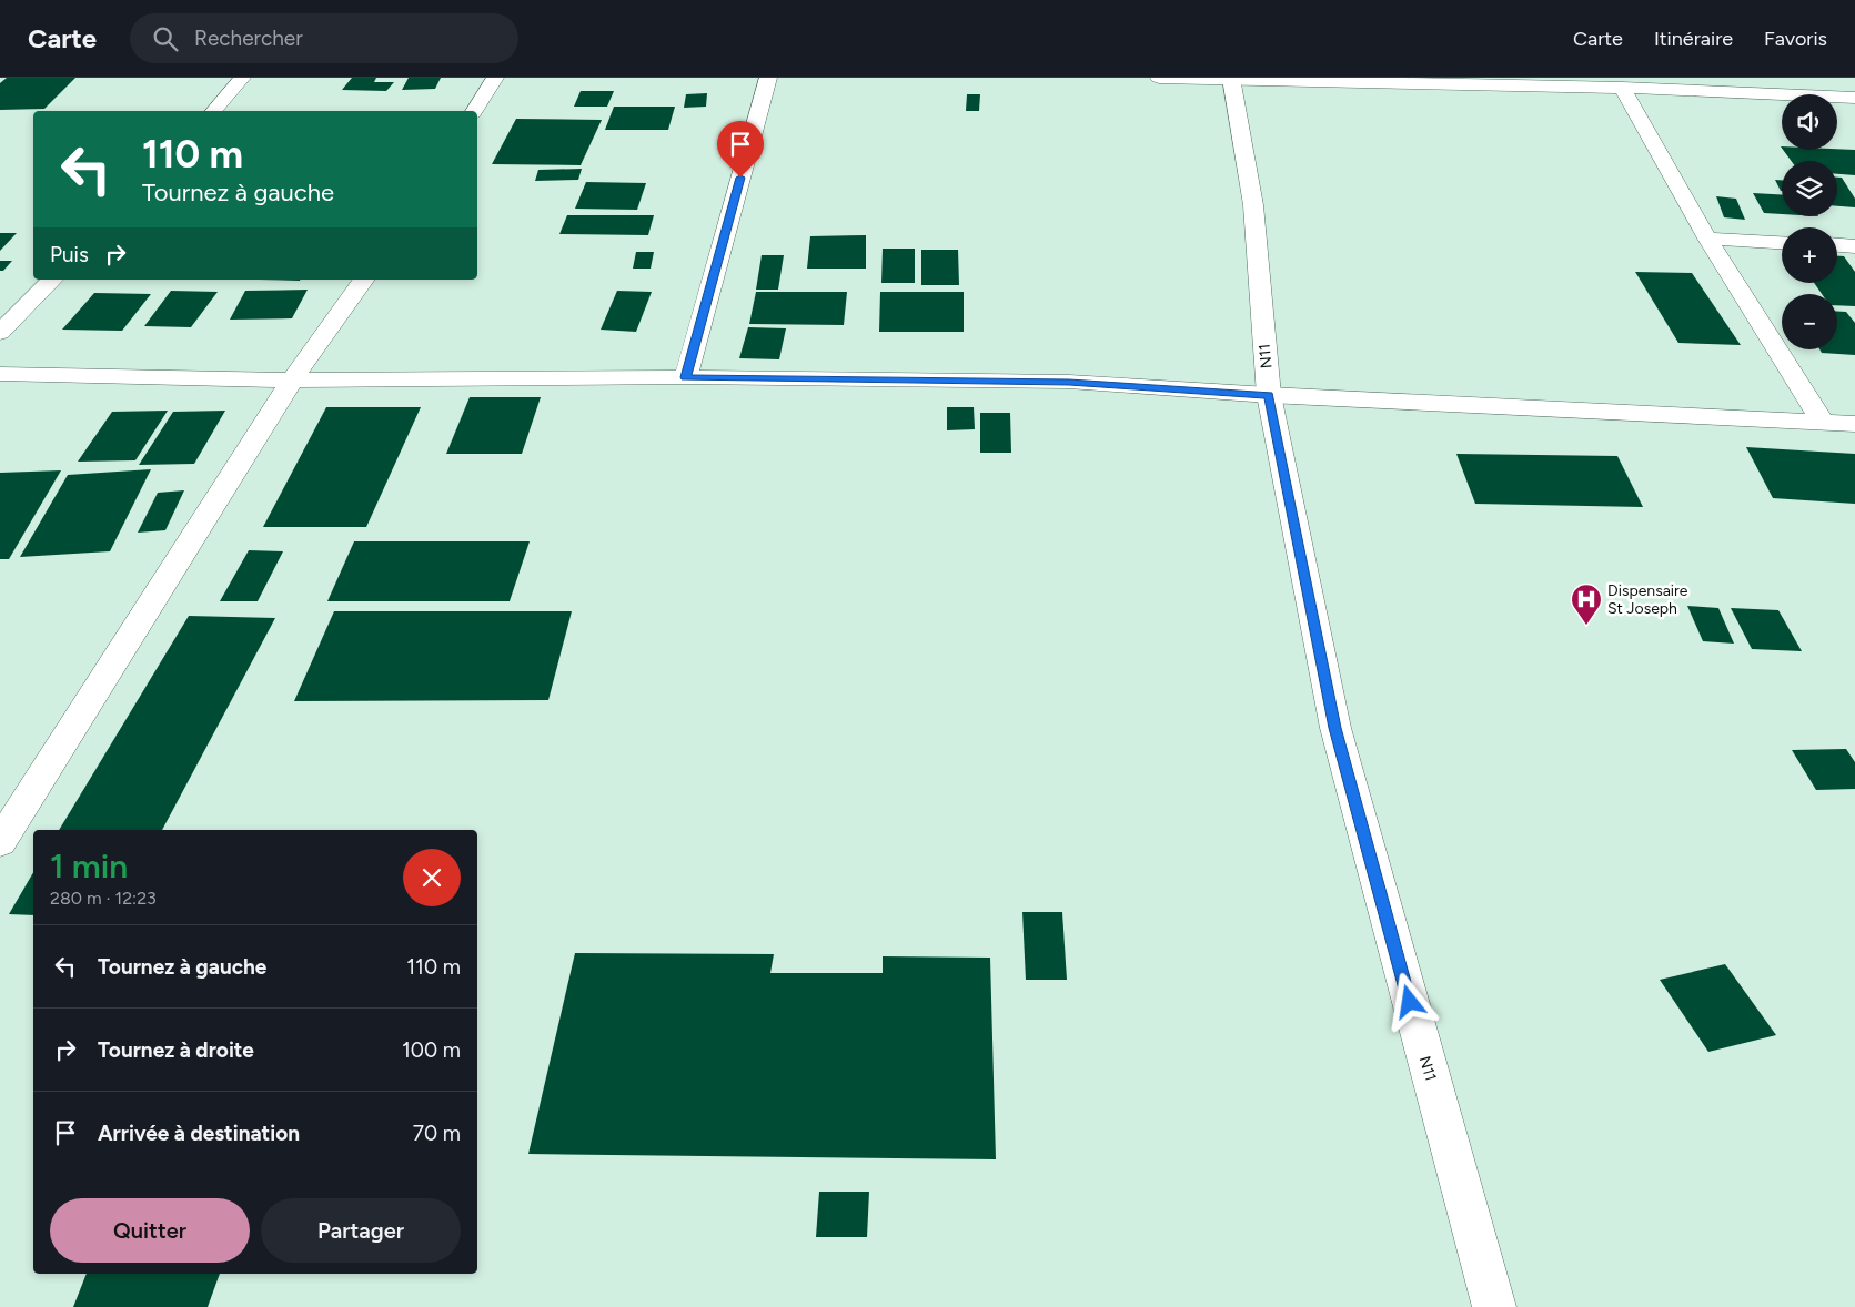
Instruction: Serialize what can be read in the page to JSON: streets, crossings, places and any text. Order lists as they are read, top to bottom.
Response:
{
  "streets": {
    "street": ["N11"]
  },
  "places": {
    "hospital": ["Dispensaire St Joseph"]
  },
  "page": {
    "header": "Carte",
    "search": "Rechercher",
    "nav": ["Carte", "Itinéraire", "Favoris"],
    "map_buttons": ["+", "−"],
    "turn": ["110 m", "Tournez à gauche"],
    "then": "Puis",
    "heading": ["1 min", "280 m · 12:23"],
    "list": [
      {
        "name": "Tournez à gauche",
        "value": "110 m"
      },
      {
        "name": "Tournez à droite",
        "value": "100 m"
      },
      {
        "name": "Arrivée à destination",
        "value": "70 m"
      }
    ],
    "buttons": ["Quitter", "Partager"]
  }
}
